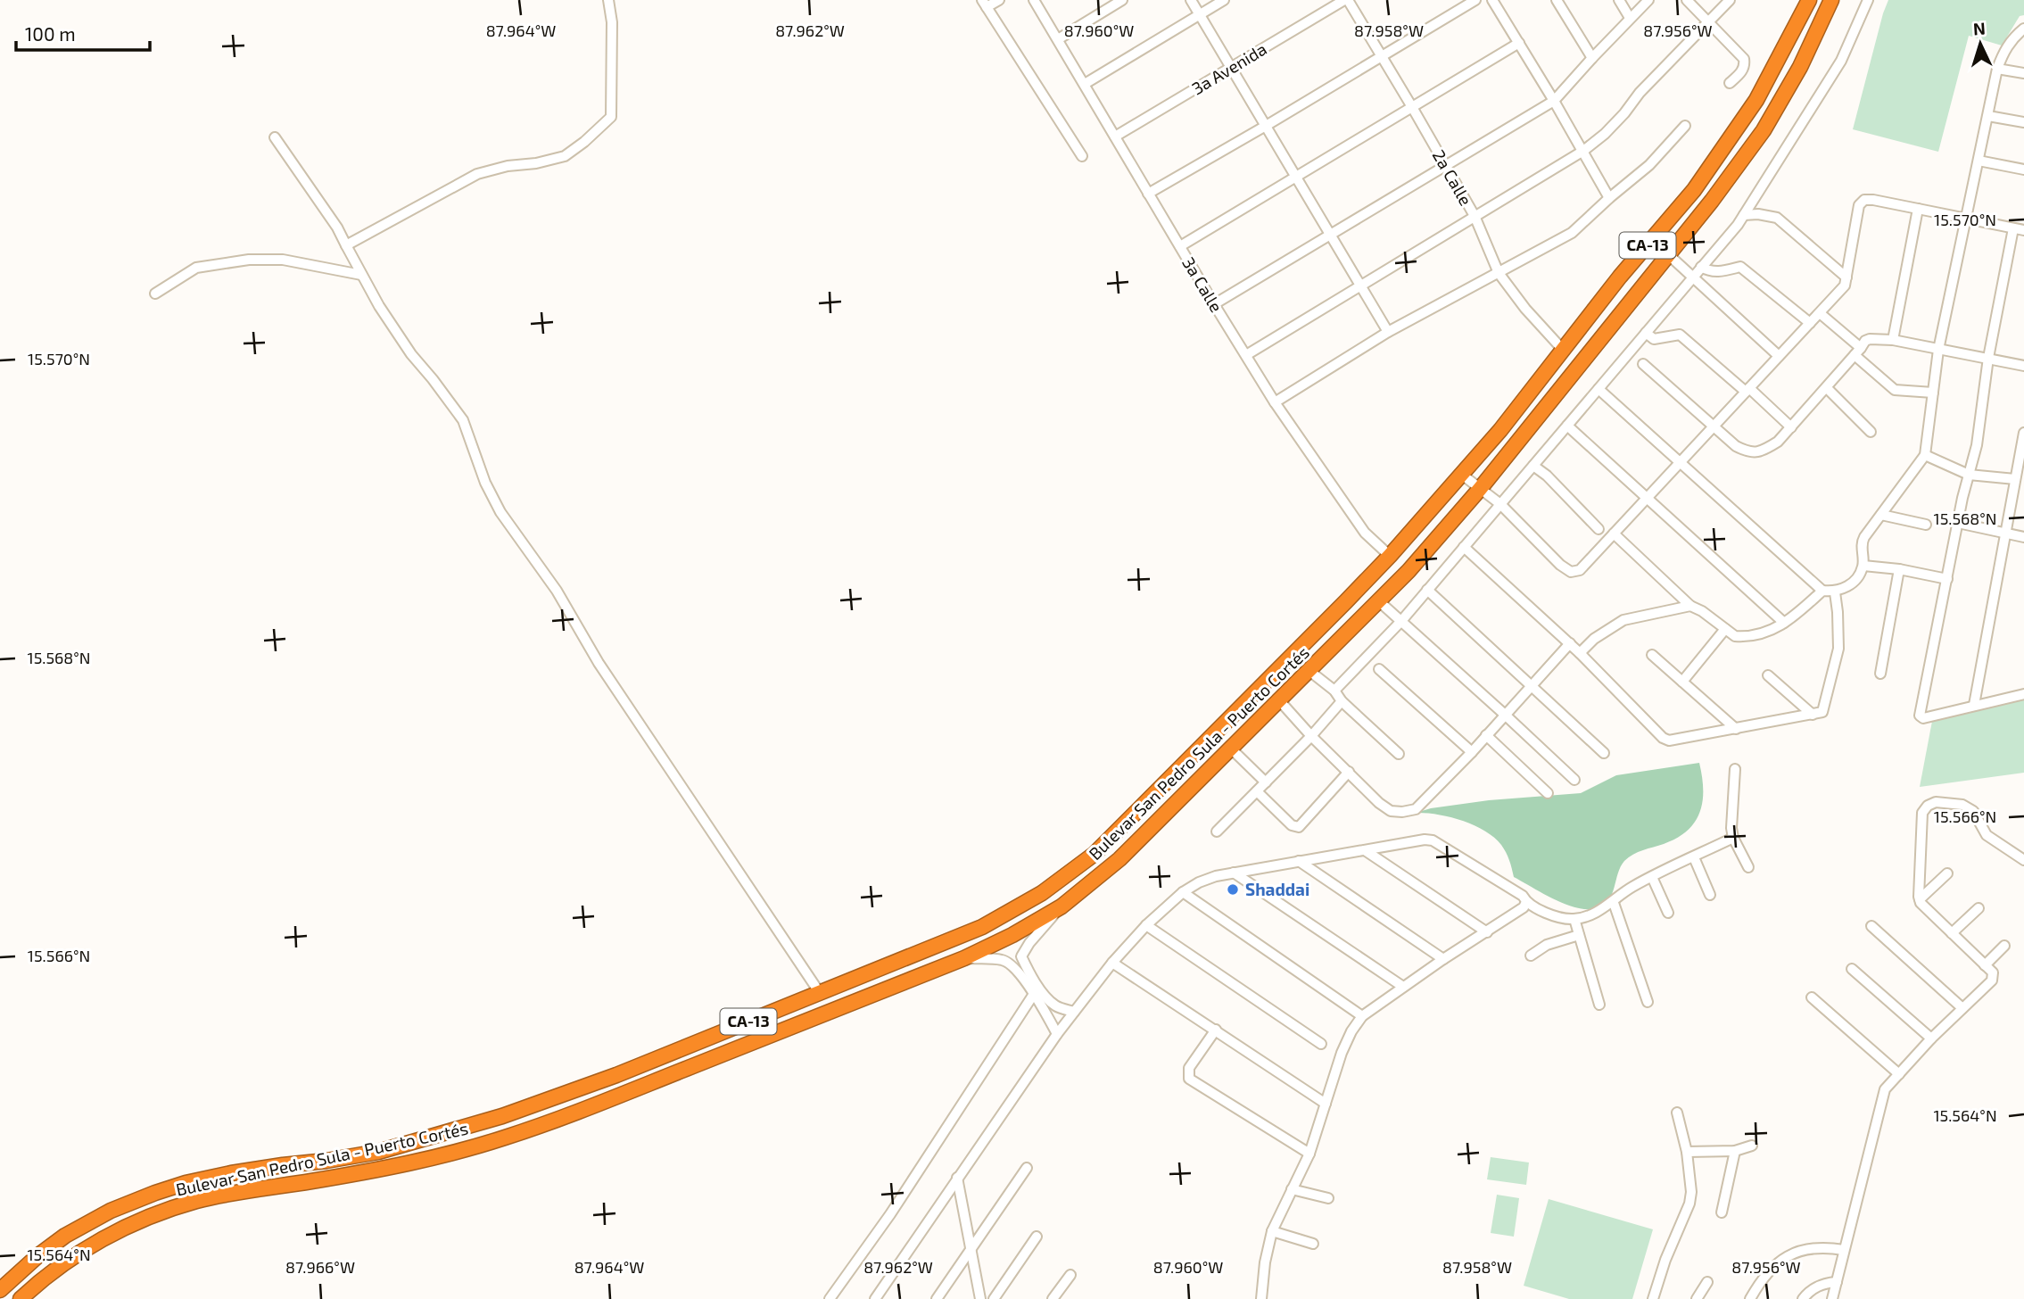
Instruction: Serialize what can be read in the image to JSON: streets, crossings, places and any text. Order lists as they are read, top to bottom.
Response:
{
  "streets": {
    "highway": ["CA-13", "Bulevar San Pedro Sula - Puerto Cortés"],
    "street": ["3a Avenida", "2a Calle", "3a Calle"]
  },
  "crossings": [
    ["3a Avenida", "2a Calle"],
    ["3a Avenida", "3a Calle"],
    ["2a Calle", "Bulevar San Pedro Sula - Puerto Cortés"],
    ["3a Calle", "Bulevar San Pedro Sula - Puerto Cortés"]
  ],
  "places": ["Shaddai"],
  "scale_bar": "100 m",
  "north": "top",
  "coordinates": [
    "87.964°W",
    "87.962°W",
    "87.960°W",
    "87.958°W",
    "87.956°W",
    "15.570°N",
    "15.568°N",
    "15.566°N",
    "15.564°N",
    "87.966°W"
  ]
}
